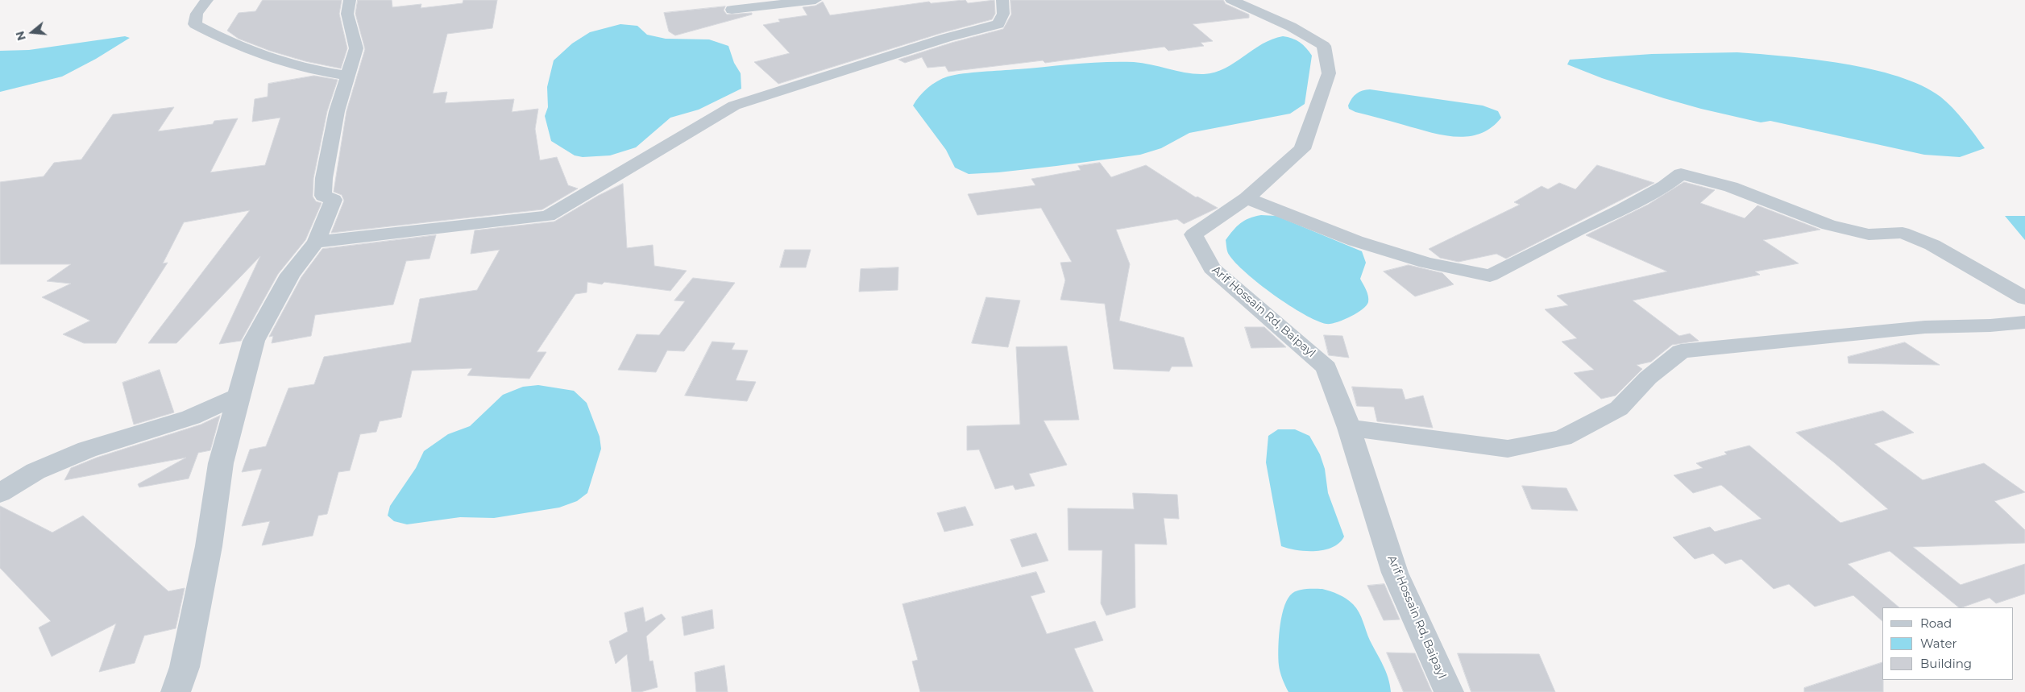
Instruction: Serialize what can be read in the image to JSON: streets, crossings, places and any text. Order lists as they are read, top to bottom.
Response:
{
  "streets": {
    "street": ["Arif Hossain Rd, Baipayl"]
  },
  "legend": ["Road", "Water", "Building"],
  "north": "left"
}
